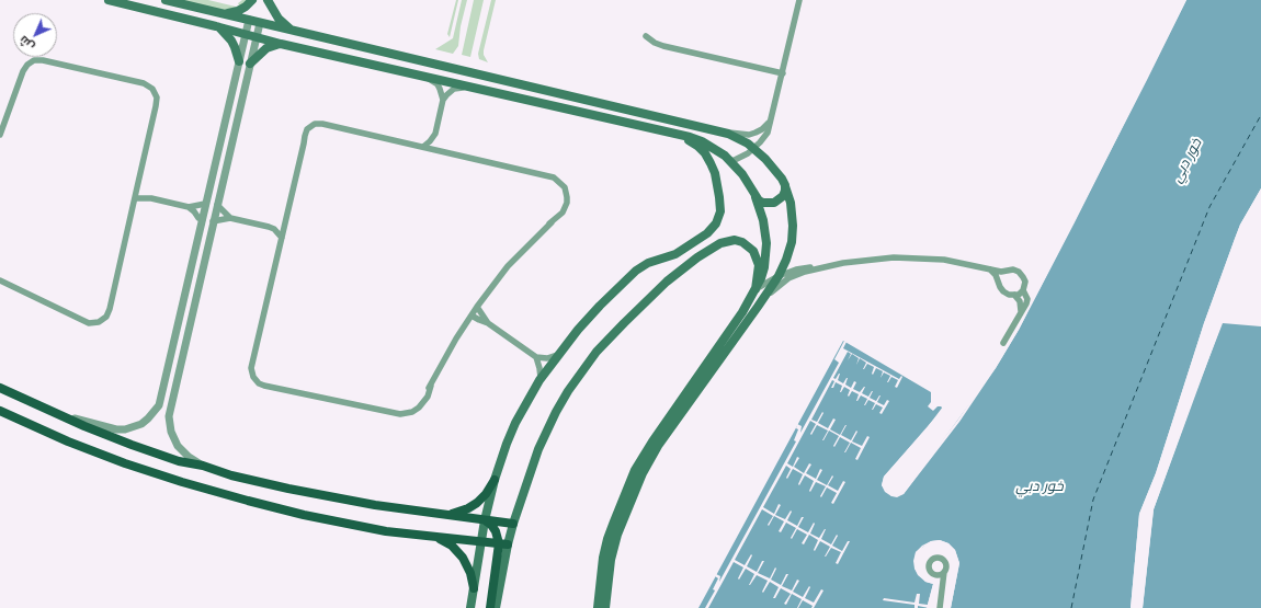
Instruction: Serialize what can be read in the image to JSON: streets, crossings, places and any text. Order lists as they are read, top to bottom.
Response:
{
  "water": ["خور دبي"],
  "north": "bottom left"
}
